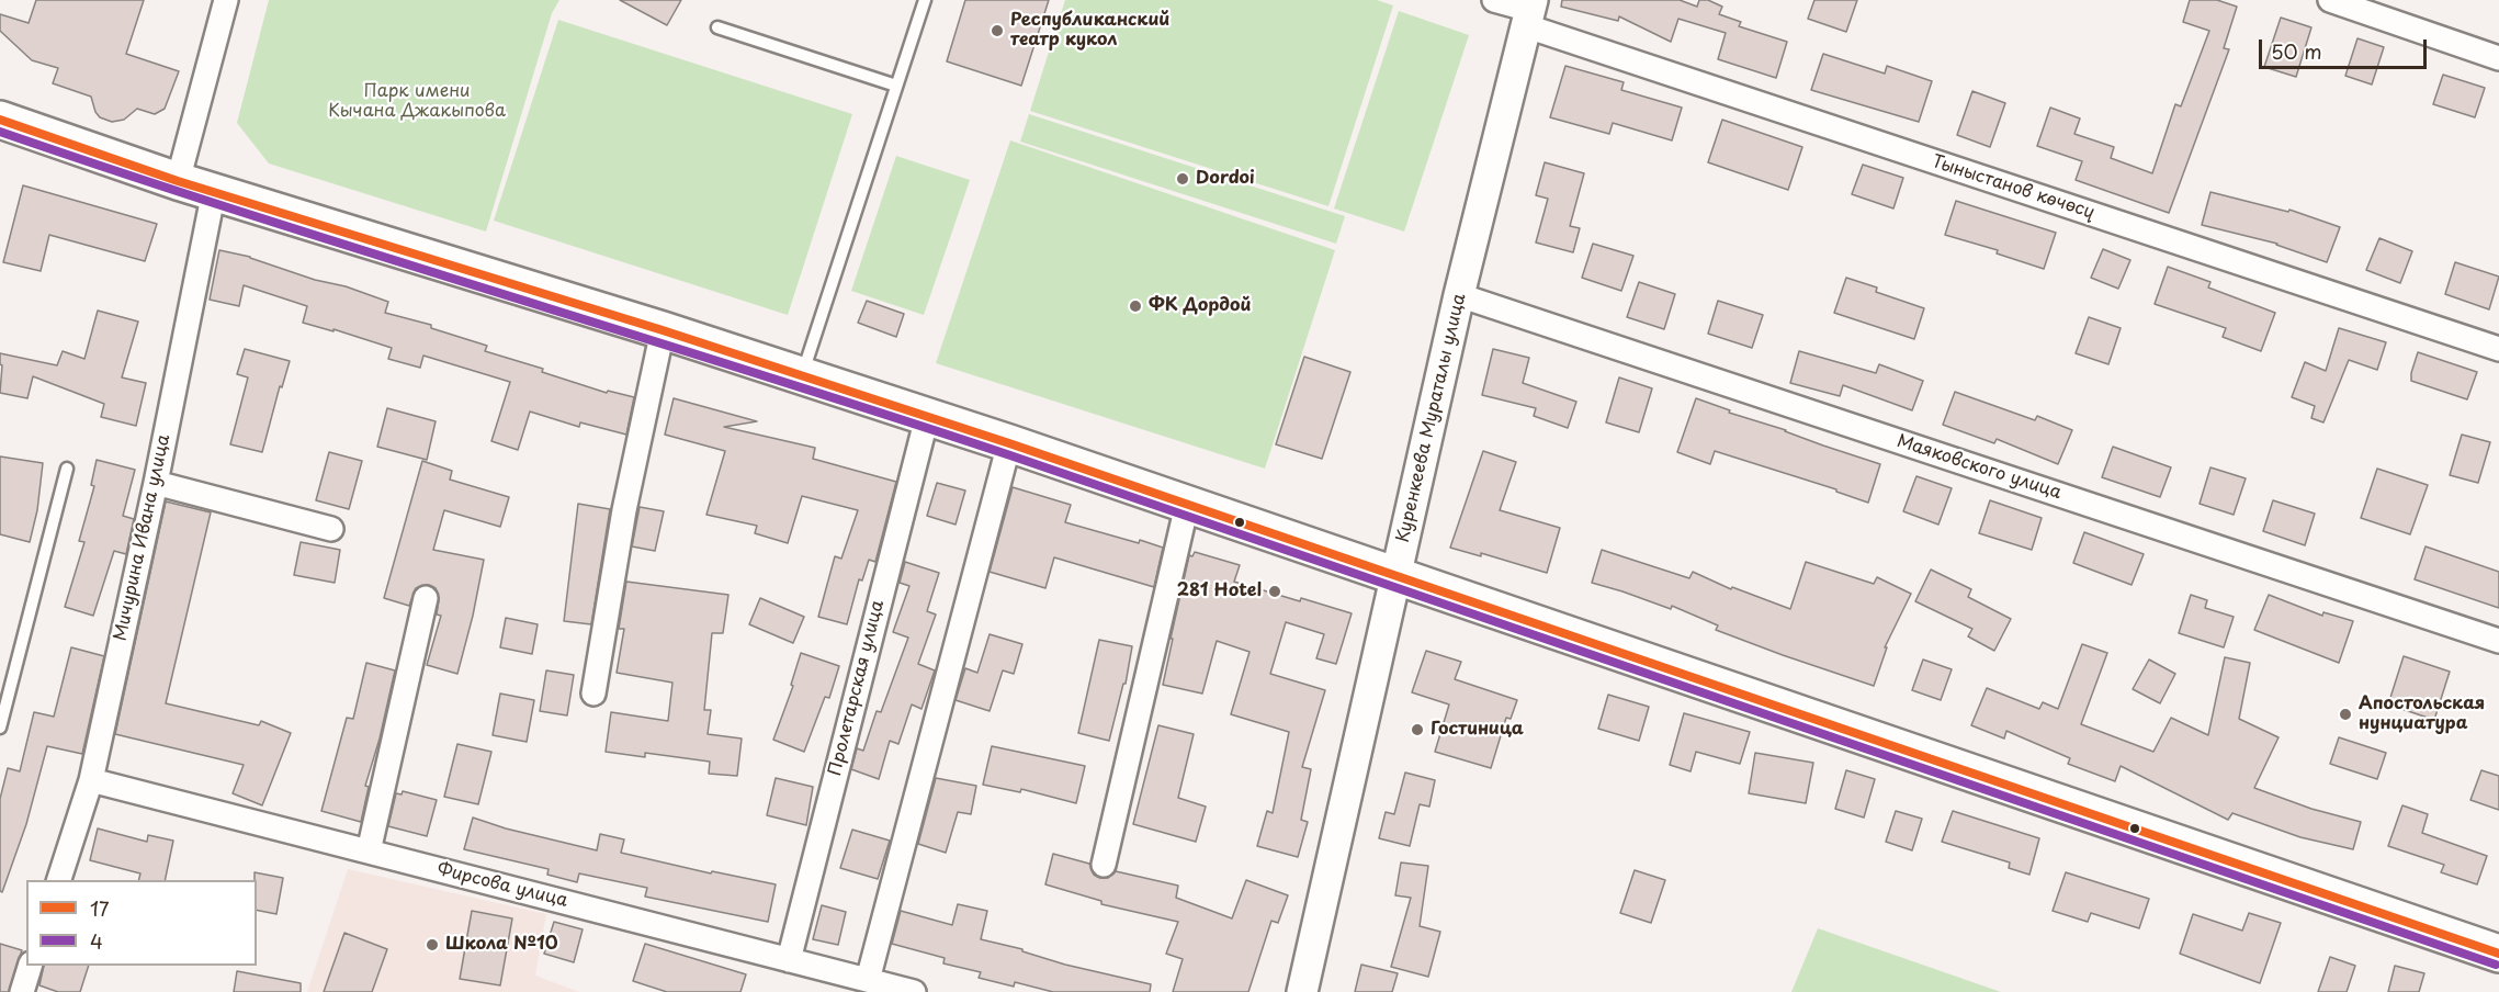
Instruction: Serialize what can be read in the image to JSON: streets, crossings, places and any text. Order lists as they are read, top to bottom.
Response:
{
  "streets": {
    "street": [
      "Тыныстанов көчөсү",
      "Куренкеева Мураталы улица",
      "Маяковского улица",
      "Мичурина Ивана улица",
      "Пролетарская улица",
      "Фирсова улица"
    ]
  },
  "crossings": [
    ["Тыныстанов көчөсү", "Куренкеева Мураталы улица"],
    ["Куренкеева Мураталы улица", "Маяковского улица"],
    ["Мичурина Ивана улица", "Фирсова улица"],
    ["Пролетарская улица", "Фирсова улица"]
  ],
  "parks": ["Парк имени Кычана Джакыпова"],
  "places": [
    "Республиканский театр кукол",
    "Dordoi",
    "ФК Дордой",
    "281 Hotel",
    "Апостольская нунциатура",
    "Гостиница",
    "Школа №10"
  ],
  "lines": ["transit line 17", "transit line 4"],
  "legend": ["17", "4"],
  "scale_bar": "50 m"
}
